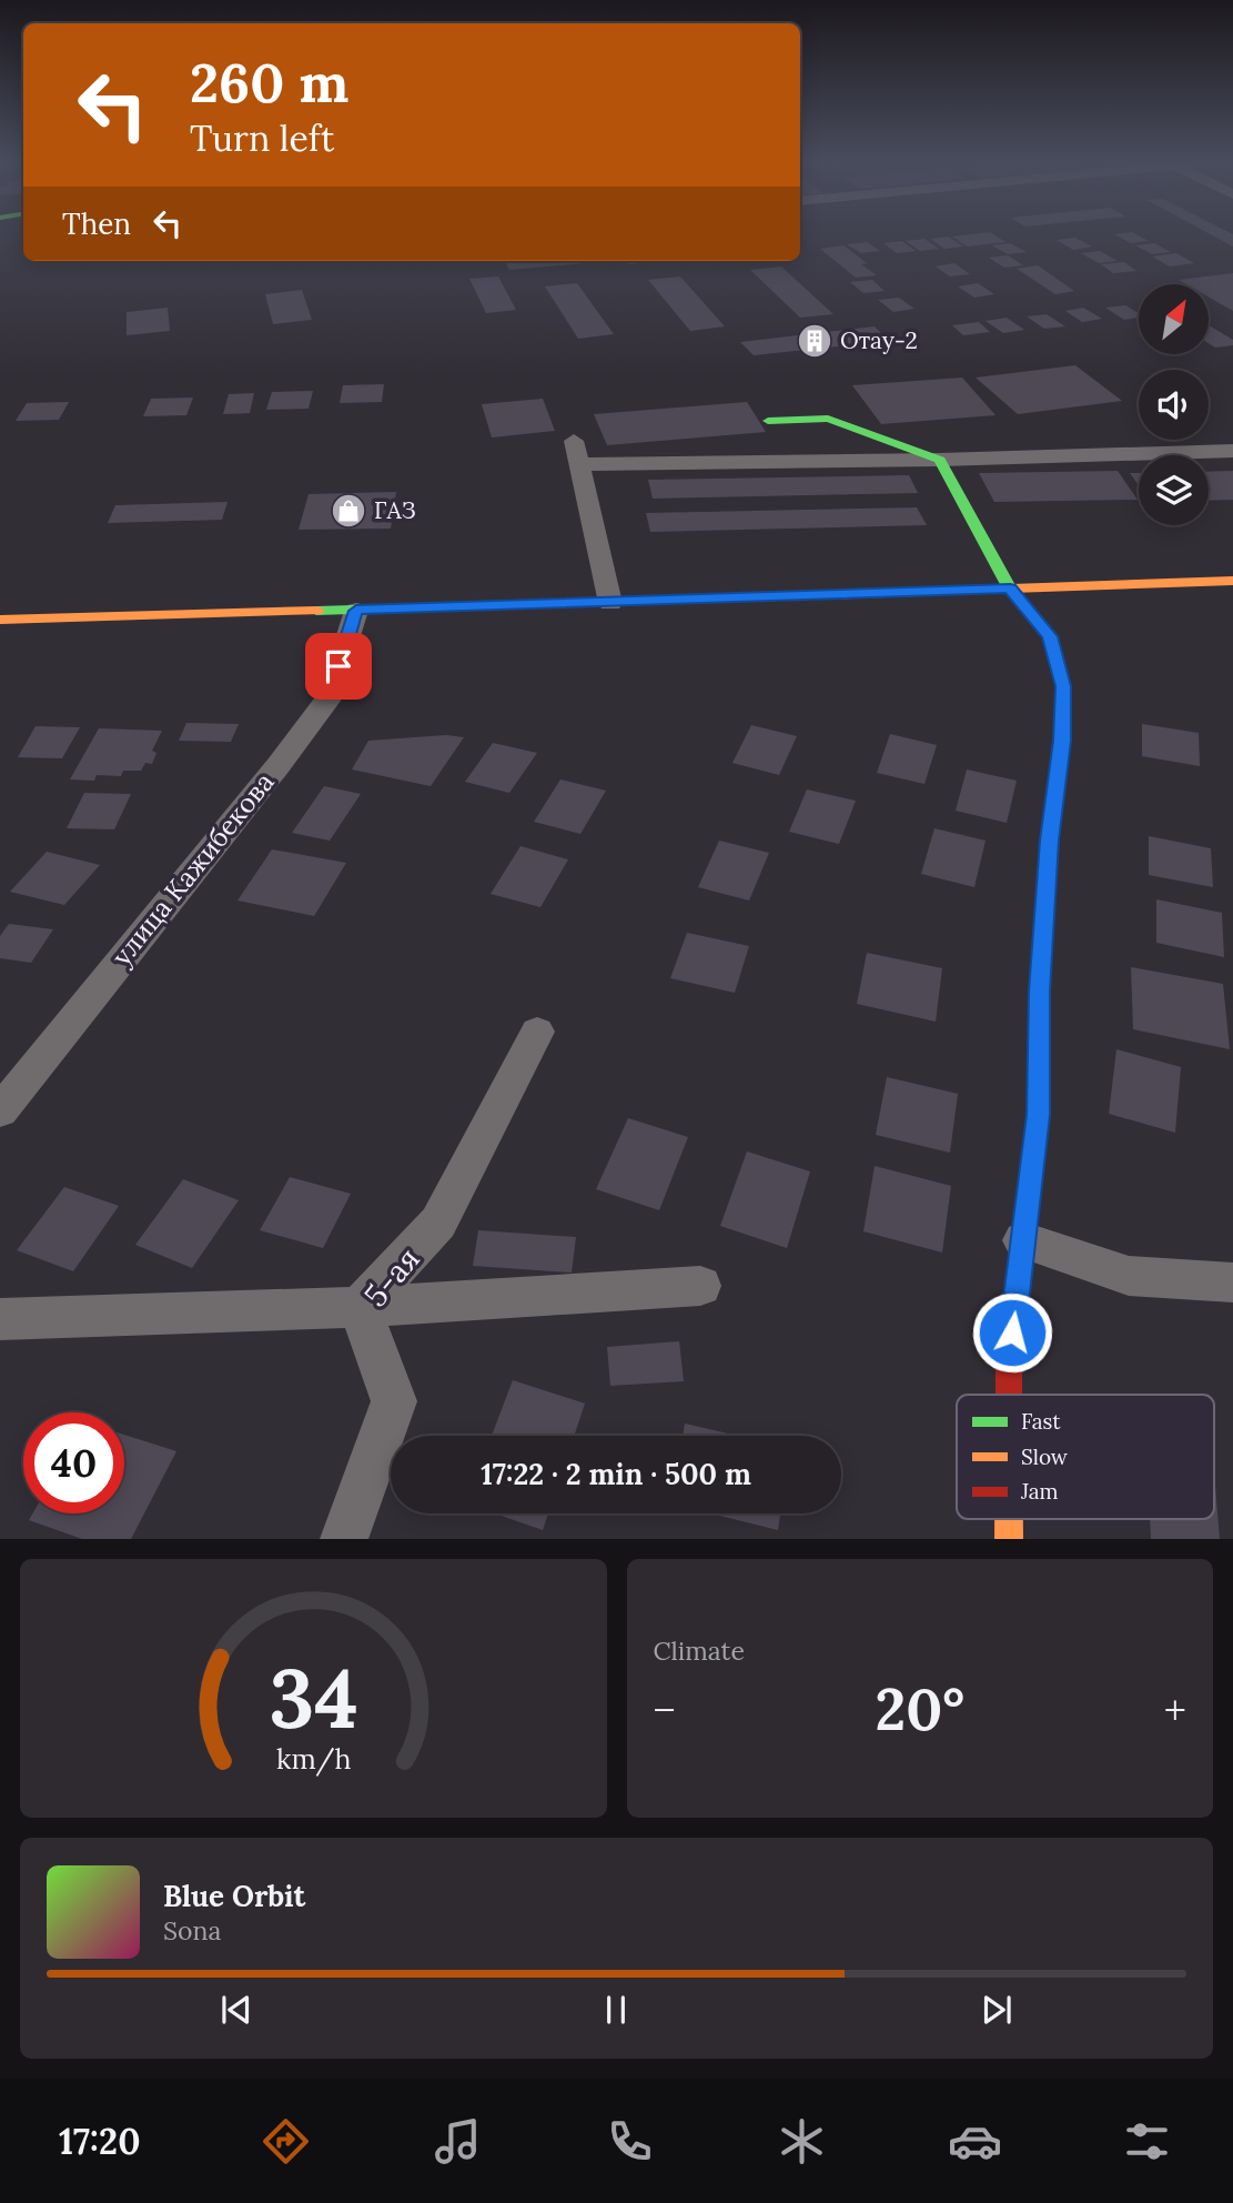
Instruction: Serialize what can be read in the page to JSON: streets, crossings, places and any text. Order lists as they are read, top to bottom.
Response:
{
  "streets": {
    "street": ["улица Кажибекова", "5-ая"]
  },
  "places": {
    "building": ["Отау-2"],
    "shop": ["ГАЗ"]
  },
  "legend": ["Fast", "Slow", "Jam"],
  "north": "top right",
  "page": {
    "turn": ["260 m", "Turn left"],
    "then": "Then",
    "limit": "40",
    "trip": "17:22 · 2 min · 500 m",
    "tile": "Climate",
    "heat": ["−", "20°", "+"],
    "song": ["Blue Orbit", "Sona"],
    "tabs": "17:20",
    "gauge": ["34", "km/h"]
  }
}
